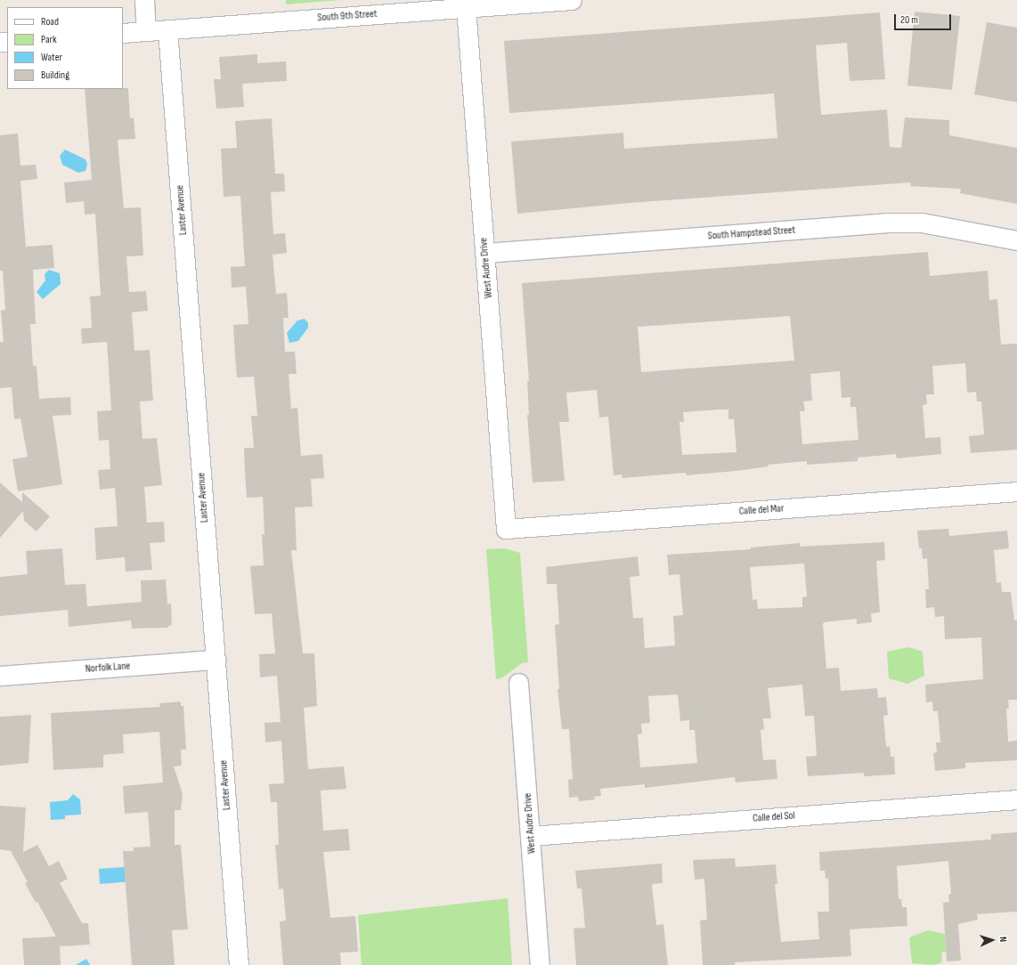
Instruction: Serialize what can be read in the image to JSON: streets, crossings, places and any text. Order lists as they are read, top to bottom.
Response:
{
  "streets": {
    "street": [
      "South 9th Street",
      "Laster Avenue",
      "South Hampstead Street",
      "West Audre Drive",
      "Calle del Mar",
      "Norfolk Lane",
      "Calle del Sol"
    ]
  },
  "crossings": [
    ["South 9th Street", "Laster Avenue"],
    ["South 9th Street", "West Audre Drive"],
    ["Laster Avenue", "Norfolk Lane"],
    ["South Hampstead Street", "West Audre Drive"],
    ["West Audre Drive", "Calle del Mar"],
    ["West Audre Drive", "Calle del Sol"]
  ],
  "legend": [
    "Road",
    "Park",
    "Water",
    "Building"
  ],
  "scale_bar": "20 m",
  "north": "right"
}
